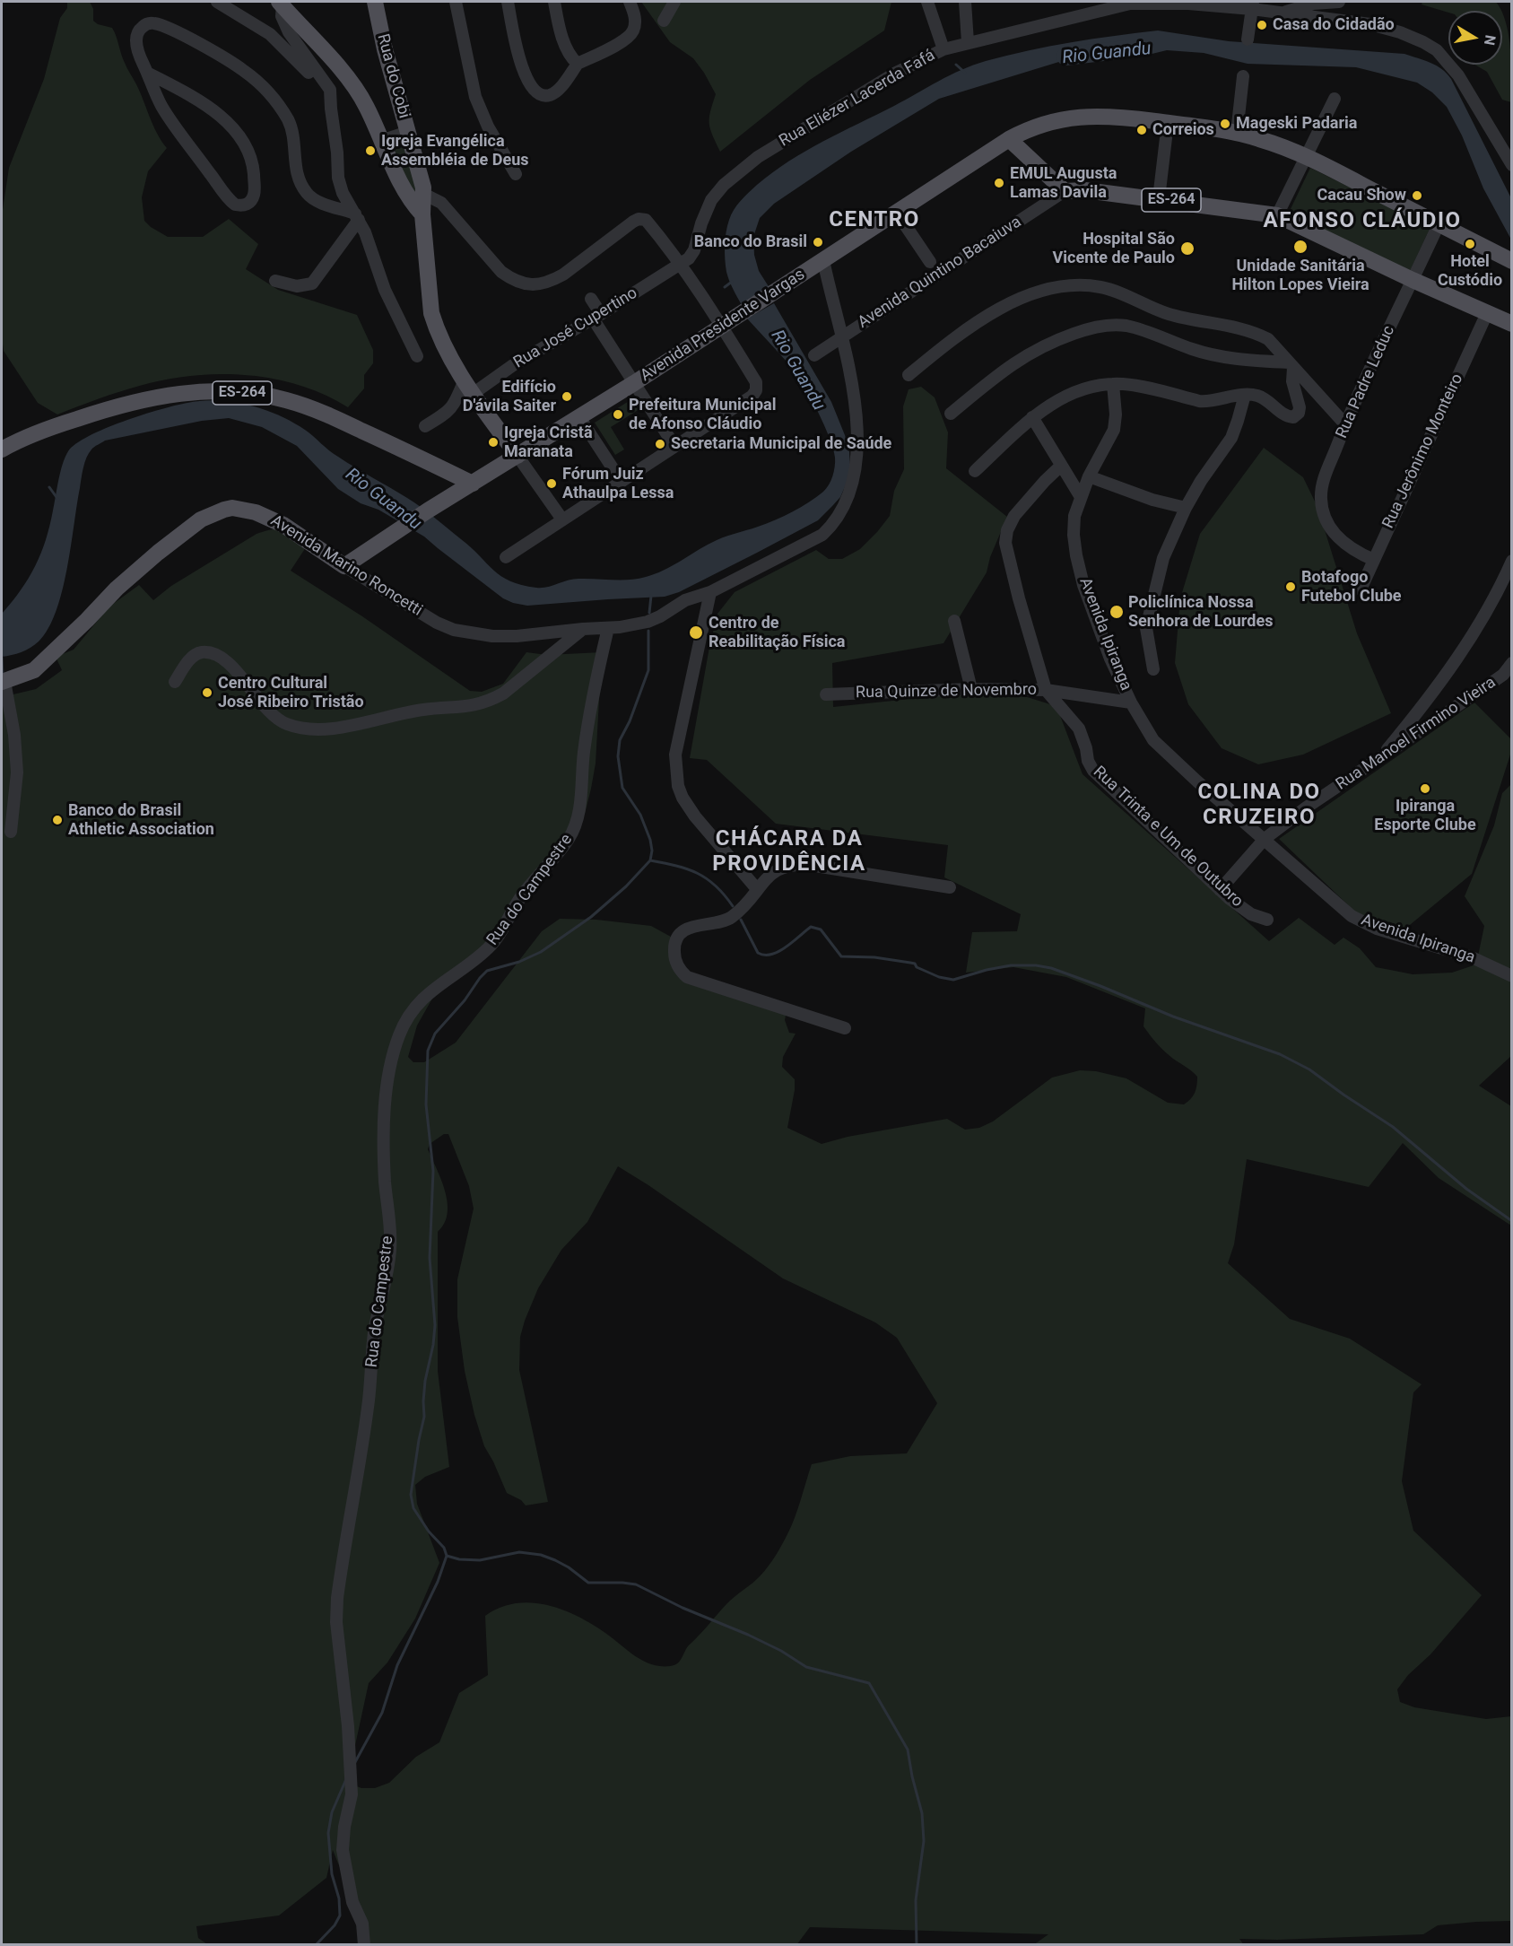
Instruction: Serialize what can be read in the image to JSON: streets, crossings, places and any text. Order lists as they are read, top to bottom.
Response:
{
  "streets": {
    "main road": [
      "Rua do Cobi",
      "ES-264",
      "Avenida Presidente Vargas",
      "Avenida Marino Roncetti"
    ],
    "street": [
      "Rua Eliézer Lacerda Fafá",
      "Avenida Quintino Bacaiuva",
      "Rua José Cupertino",
      "Rua Padre Leduc",
      "Rua Jerônimo Monteiro",
      "Avenida Ipiranga",
      "Rua Quinze de Novembro",
      "Rua Manoel Firmino Vieira",
      "Rua Trinta e Um de Outubro",
      "Rua do Campestre"
    ]
  },
  "crossings": [
    ["Rua do Cobi", "Avenida Presidente Vargas"],
    ["Rua do Cobi", "Rua José Cupertino"],
    ["Rua Eliézer Lacerda Fafá", "Rua José Cupertino"],
    ["ES-264", "Avenida Quintino Bacaiuva"],
    ["ES-264", "Avenida Presidente Vargas"],
    ["ES-264", "Rua Padre Leduc"],
    ["ES-264", "Rua Jerônimo Monteiro"],
    ["Avenida Quintino Bacaiuva", "Avenida Marino Roncetti"],
    ["Avenida Presidente Vargas", "Rua Padre Leduc"],
    ["Avenida Presidente Vargas", "Avenida Marino Roncetti"],
    ["Rua Padre Leduc", "Rua Jerônimo Monteiro"],
    ["Avenida Marino Roncetti", "Rua do Campestre"],
    ["Avenida Ipiranga", "Rua Quinze de Novembro"],
    ["Avenida Ipiranga", "Rua Manoel Firmino Vieira"],
    ["Rua Quinze de Novembro", "Rua Trinta e Um de Outubro"],
    ["Rua Manoel Firmino Vieira", "Rua Trinta e Um de Outubro"]
  ],
  "districts": [
    "CENTRO",
    "AFONSO CLÁUDIO",
    "COLINA DO CRUZEIRO",
    "CHÁCARA DA PROVIDÊNCIA"
  ],
  "water": ["Rio Guandu"],
  "places": [
    "Casa do Cidadão",
    "Mageski Padaria",
    "Correios",
    "Igreja Evangélica Assembléia de Deus",
    "EMUL Augusta Lamas Davila",
    "Cacau Show",
    "Banco do Brasil",
    "Hotel Custódio",
    "Unidade Sanitária Hilton Lopes Vieira",
    "Hospital São Vicente de Paulo",
    "Edifício D'ávila Saiter",
    "Prefeitura Municipal de Afonso Cláudio",
    "Igreja Cristã Maranata",
    "Secretaria Municipal de Saúde",
    "Fórum Juiz Athaulpa Lessa",
    "Botafogo Futebol Clube",
    "Policlínica Nossa Senhora de Lourdes",
    "Centro de Reabilitação Física",
    "Centro Cultural José Ribeiro Tristão",
    "Ipiranga Esporte Clube",
    "Banco do Brasil Athletic Association"
  ],
  "north": "right"
}
